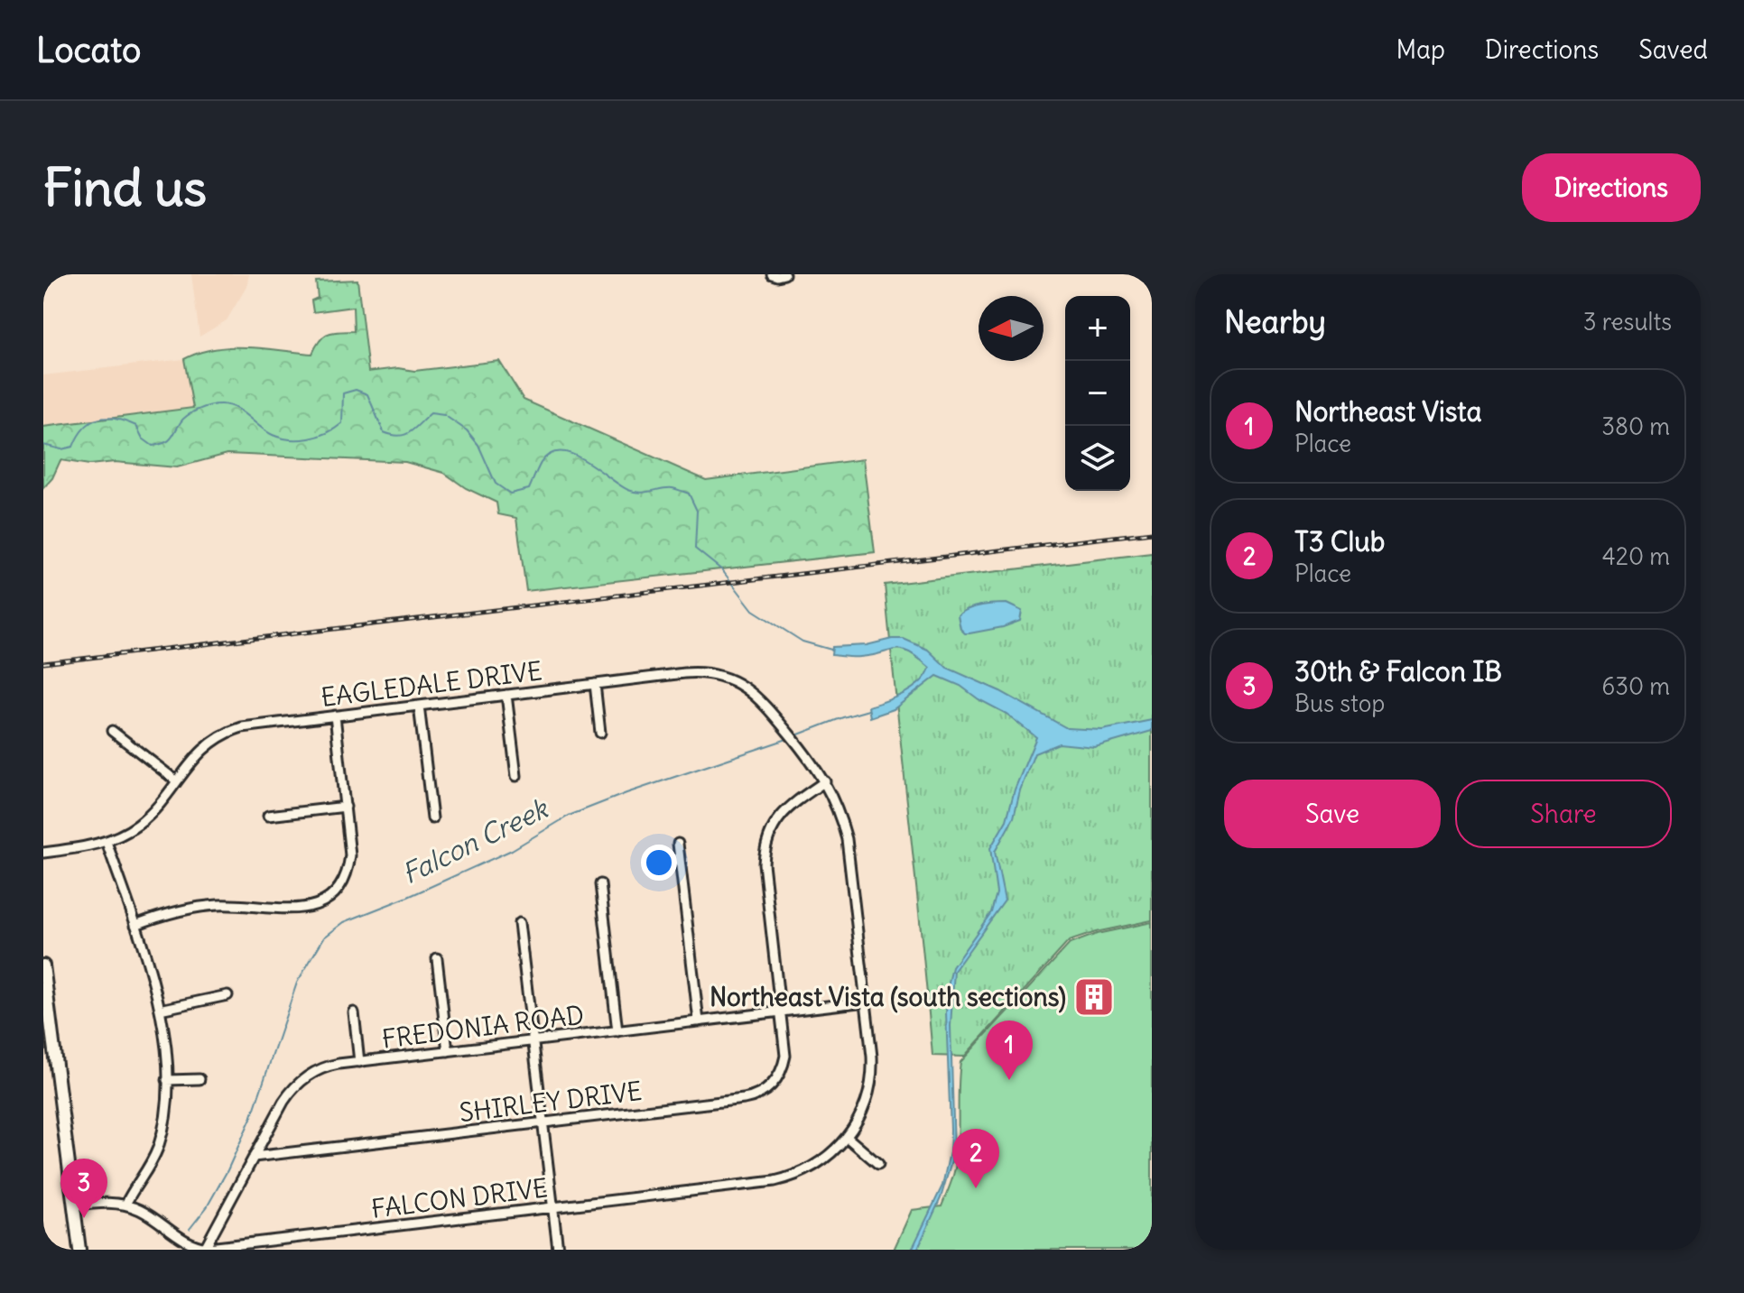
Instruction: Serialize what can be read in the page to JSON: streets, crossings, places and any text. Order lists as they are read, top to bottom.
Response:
{
  "streets": {
    "street": [
      "EAGLEDALE DRIVE",
      "FREDONIA ROAD",
      "SHIRLEY DRIVE",
      "FALCON DRIVE"
    ]
  },
  "crossings": [
    ["EAGLEDALE DRIVE", "FREDONIA ROAD"],
    ["EAGLEDALE DRIVE", "SHIRLEY DRIVE"],
    ["EAGLEDALE DRIVE", "FALCON DRIVE"],
    ["FREDONIA ROAD", "SHIRLEY DRIVE"],
    ["FREDONIA ROAD", "FALCON DRIVE"]
  ],
  "water": ["Falcon Creek"],
  "places": {
    "building": ["Northeast Vista (south sections)"]
  },
  "north": "left",
  "page": {
    "header": "Locato",
    "nav": ["Map", "Directions", "Saved"],
    "buttons": [
      "Directions",
      ["Save", "Share"]
    ],
    "title": "Find us",
    "heading": ["Nearby", "3 results"],
    "map_buttons": ["+", "−"],
    "list": [
      {
        "mark": "1",
        "name": "Northeast Vista",
        "note": "Place",
        "value": "380 m"
      },
      {
        "mark": "2",
        "name": "T3 Club",
        "note": "Place",
        "value": "420 m"
      },
      {
        "mark": "3",
        "name": "30th & Falcon IB",
        "note": "Bus stop",
        "value": "630 m"
      }
    ],
    "pins": ["1", "2", "3"]
  }
}
